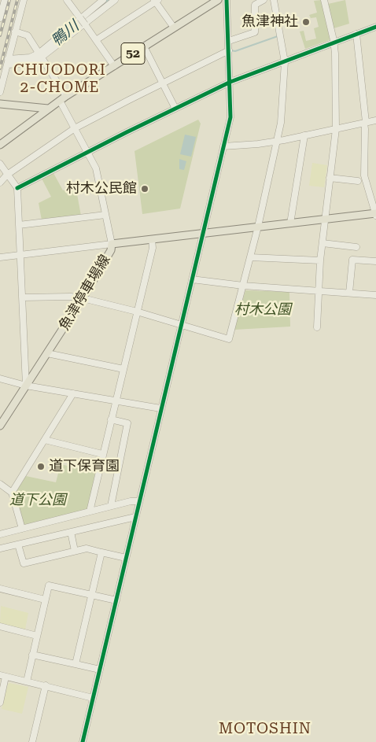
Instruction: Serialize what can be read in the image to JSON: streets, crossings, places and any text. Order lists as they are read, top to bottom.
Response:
{
  "streets": {
    "main road": ["52", "魚津停車場線"]
  },
  "districts": ["CHUODORI 2-CHOME", "MOTOSHIN"],
  "water": ["鴨川"],
  "parks": ["村木公園", "道下公園"],
  "places": ["魚津神社", "村木公民館", "道下保育園"]
}
